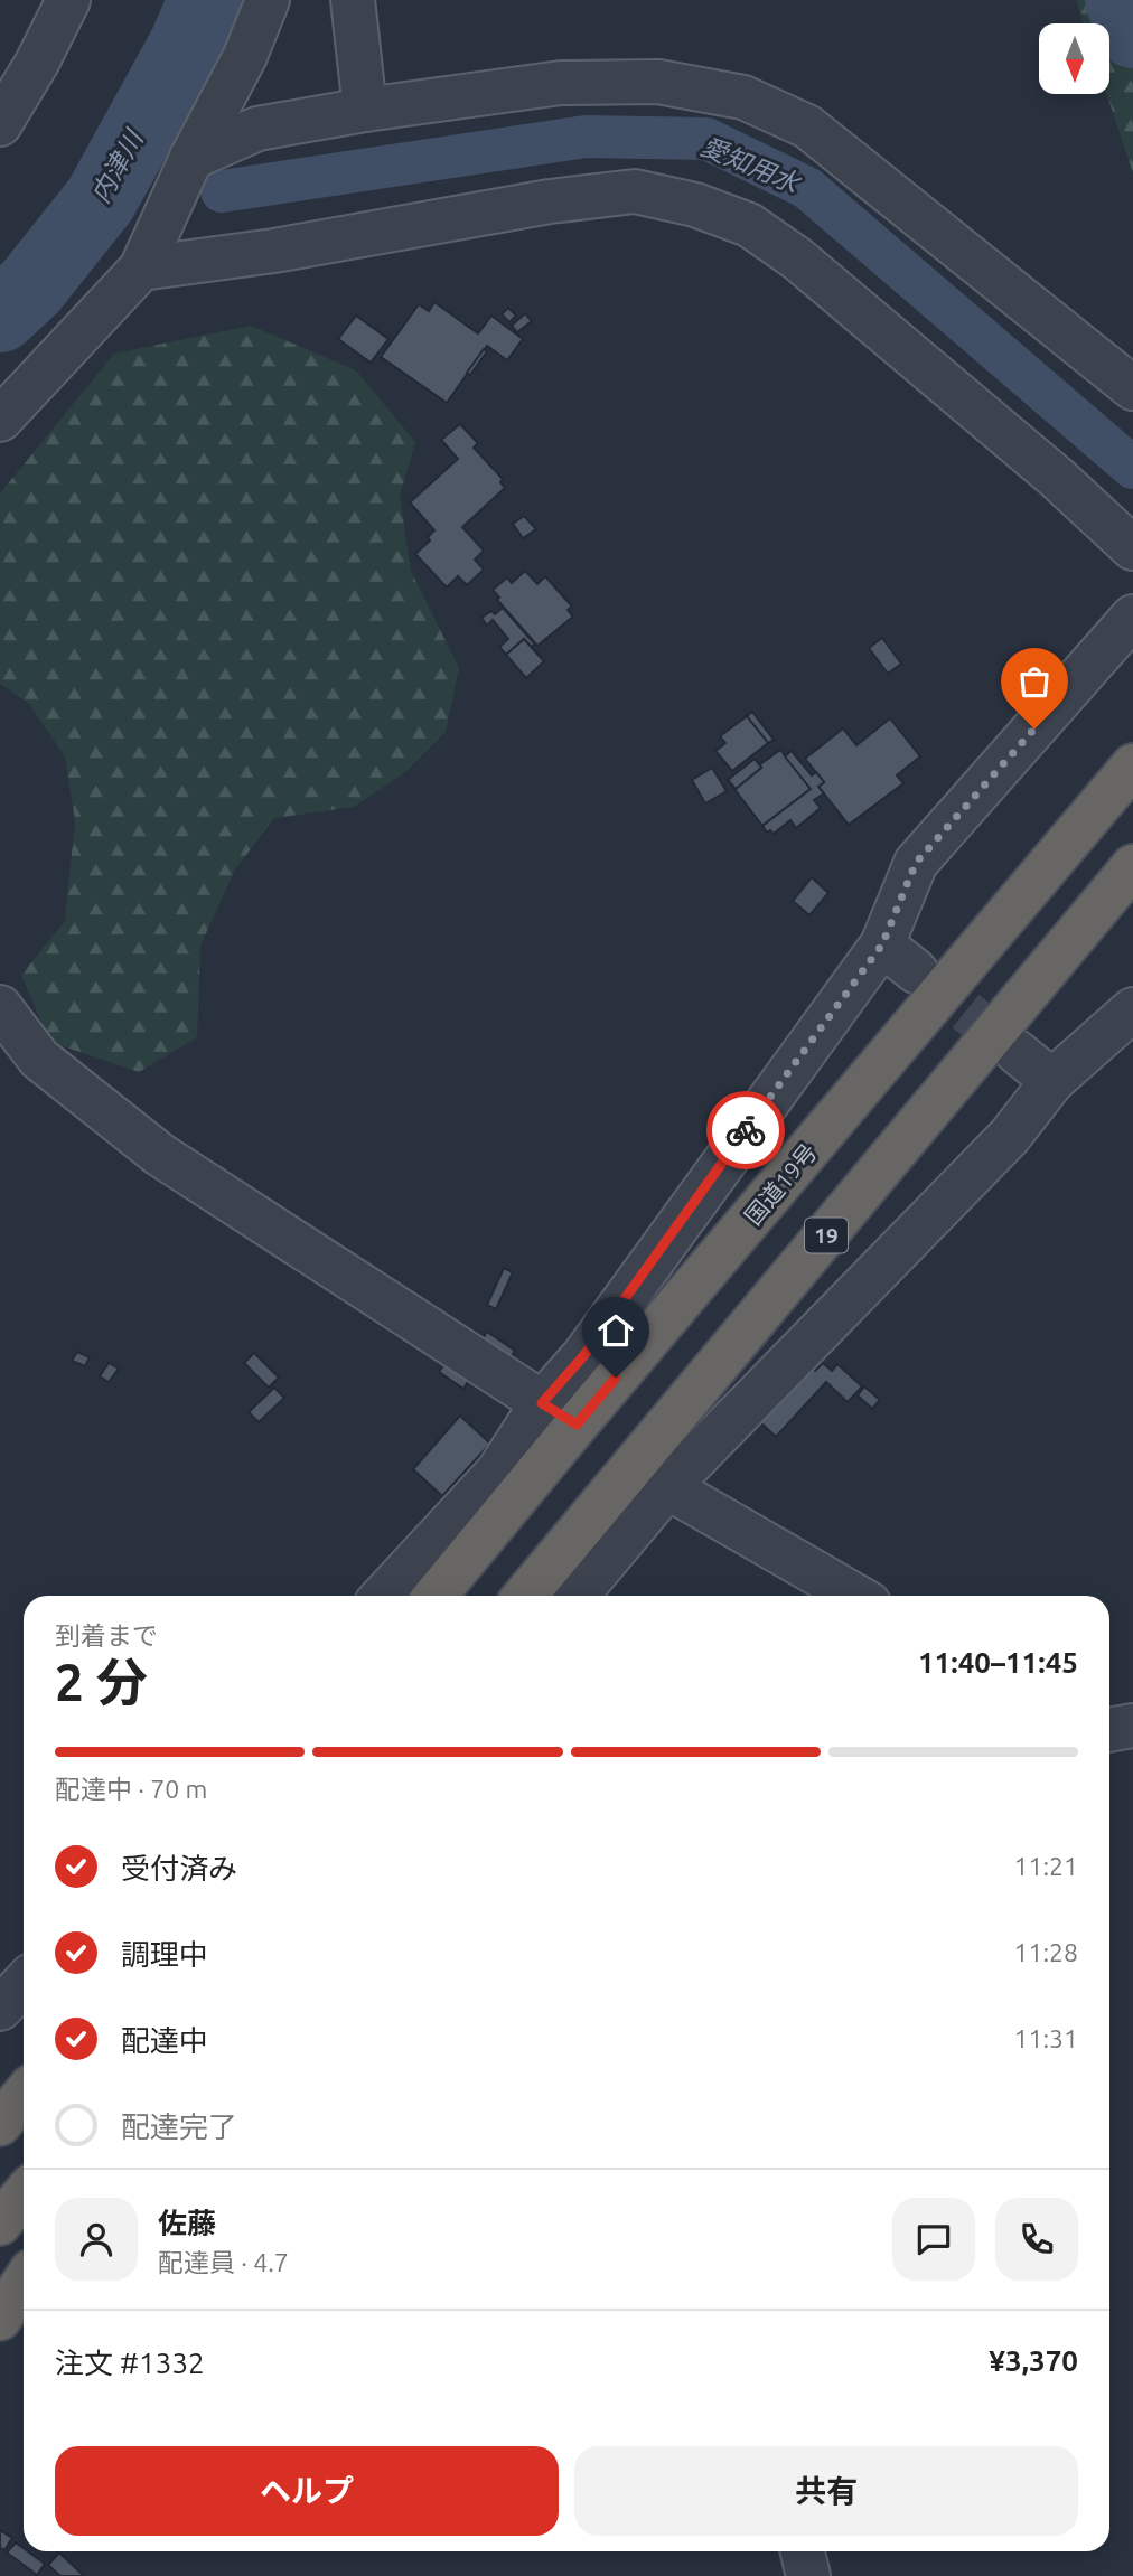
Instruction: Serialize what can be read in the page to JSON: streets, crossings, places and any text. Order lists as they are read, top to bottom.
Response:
{
  "streets": {
    "highway": ["国道19号", "19"]
  },
  "water": ["愛知用水", "内津川"],
  "north": "bottom",
  "page": {
    "heading": ["2 分", "到着まで", "11:40–11:45"],
    "panel": [
      "佐藤",
      "配達員 · 4.7",
      "注文 #1332",
      "¥3,370"
    ],
    "bar": "配達中 · 70 m",
    "list": [
      ["受付済み", "11:21"],
      ["調理中", "11:28"],
      ["配達中", "11:31"],
      "配達完了"
    ],
    "buttons": ["ヘルプ", "共有"]
  }
}
